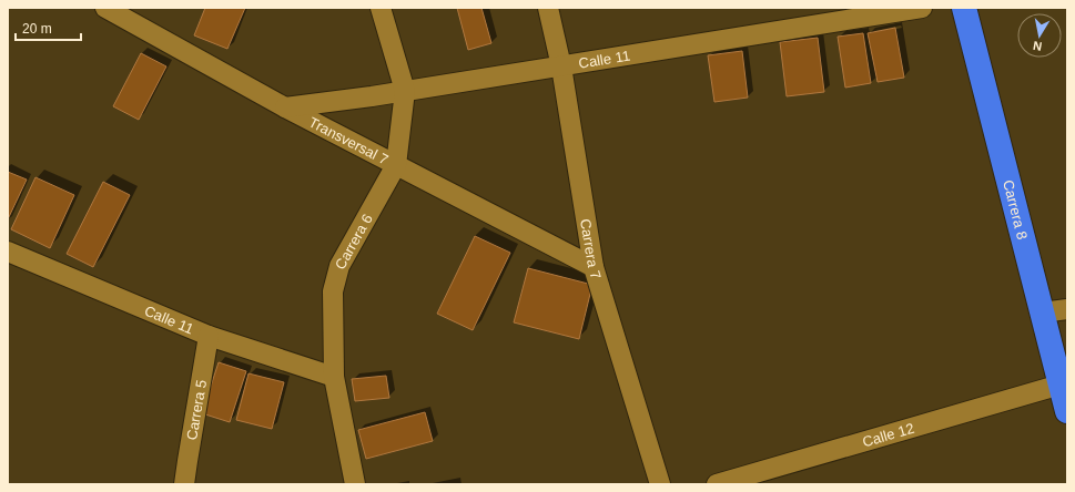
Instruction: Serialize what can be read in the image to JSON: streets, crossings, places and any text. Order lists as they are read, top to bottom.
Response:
{
  "streets": {
    "highway": ["Carrera 8"],
    "street": [
      "Calle 11",
      "Transversal 7",
      "Carrera 6",
      "Carrera 7",
      "Carrera 5",
      "Calle 12"
    ]
  },
  "crossings": [
    ["Calle 11", "Transversal 7"],
    ["Calle 11", "Carrera 6"],
    ["Calle 11", "Carrera 7"],
    ["Calle 11", "Carrera 5"],
    ["Transversal 7", "Carrera 6"],
    ["Transversal 7", "Carrera 7"],
    ["Carrera 8", "Calle 12"]
  ],
  "scale_bar": "20 m",
  "north": "bottom"
}
